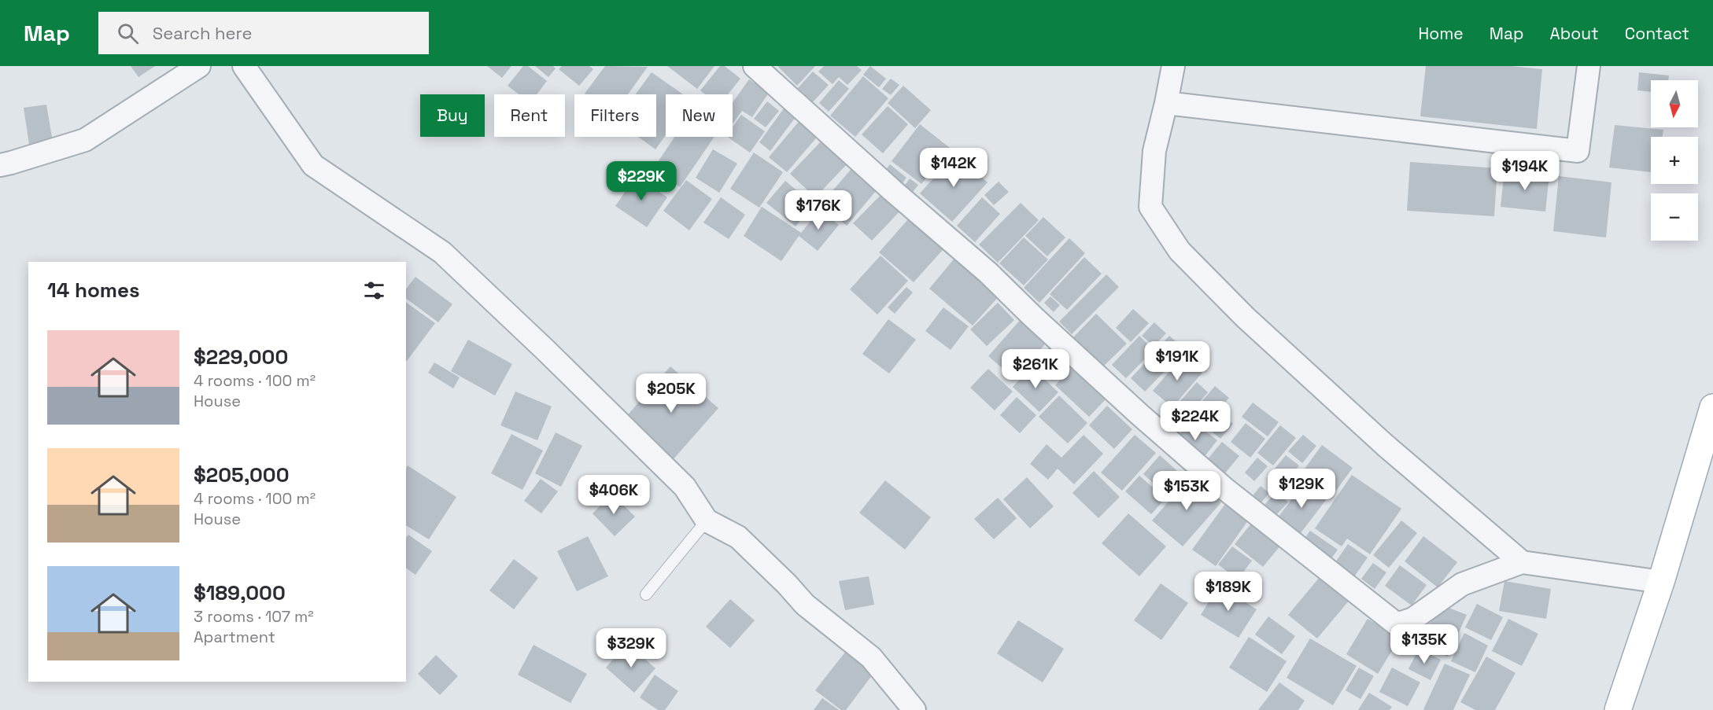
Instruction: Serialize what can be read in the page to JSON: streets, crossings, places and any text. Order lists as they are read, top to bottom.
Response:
{
  "north": "bottom",
  "page": {
    "header": "Map",
    "search": "Search here",
    "nav": [
      "Home",
      "Map",
      "About",
      "Contact"
    ],
    "map_buttons": ["+", "−"],
    "chip": [
      "Buy",
      "Rent",
      "Filters",
      "New"
    ],
    "price": [
      "$142K",
      "$194K",
      "$229K",
      "$176K",
      "$191K",
      "$261K",
      "$205K",
      "$224K",
      "$129K",
      "$153K",
      "$406K",
      "$189K",
      "$135K",
      "$329K"
    ],
    "heading": "14 homes",
    "list": [
      {
        "name": "$229,000",
        "note": "4 rooms · 100 m² · House"
      },
      {
        "name": "$205,000",
        "note": "4 rooms · 100 m² · House"
      },
      {
        "name": "$189,000",
        "note": "3 rooms · 107 m² · Apartment"
      }
    ]
  }
}
